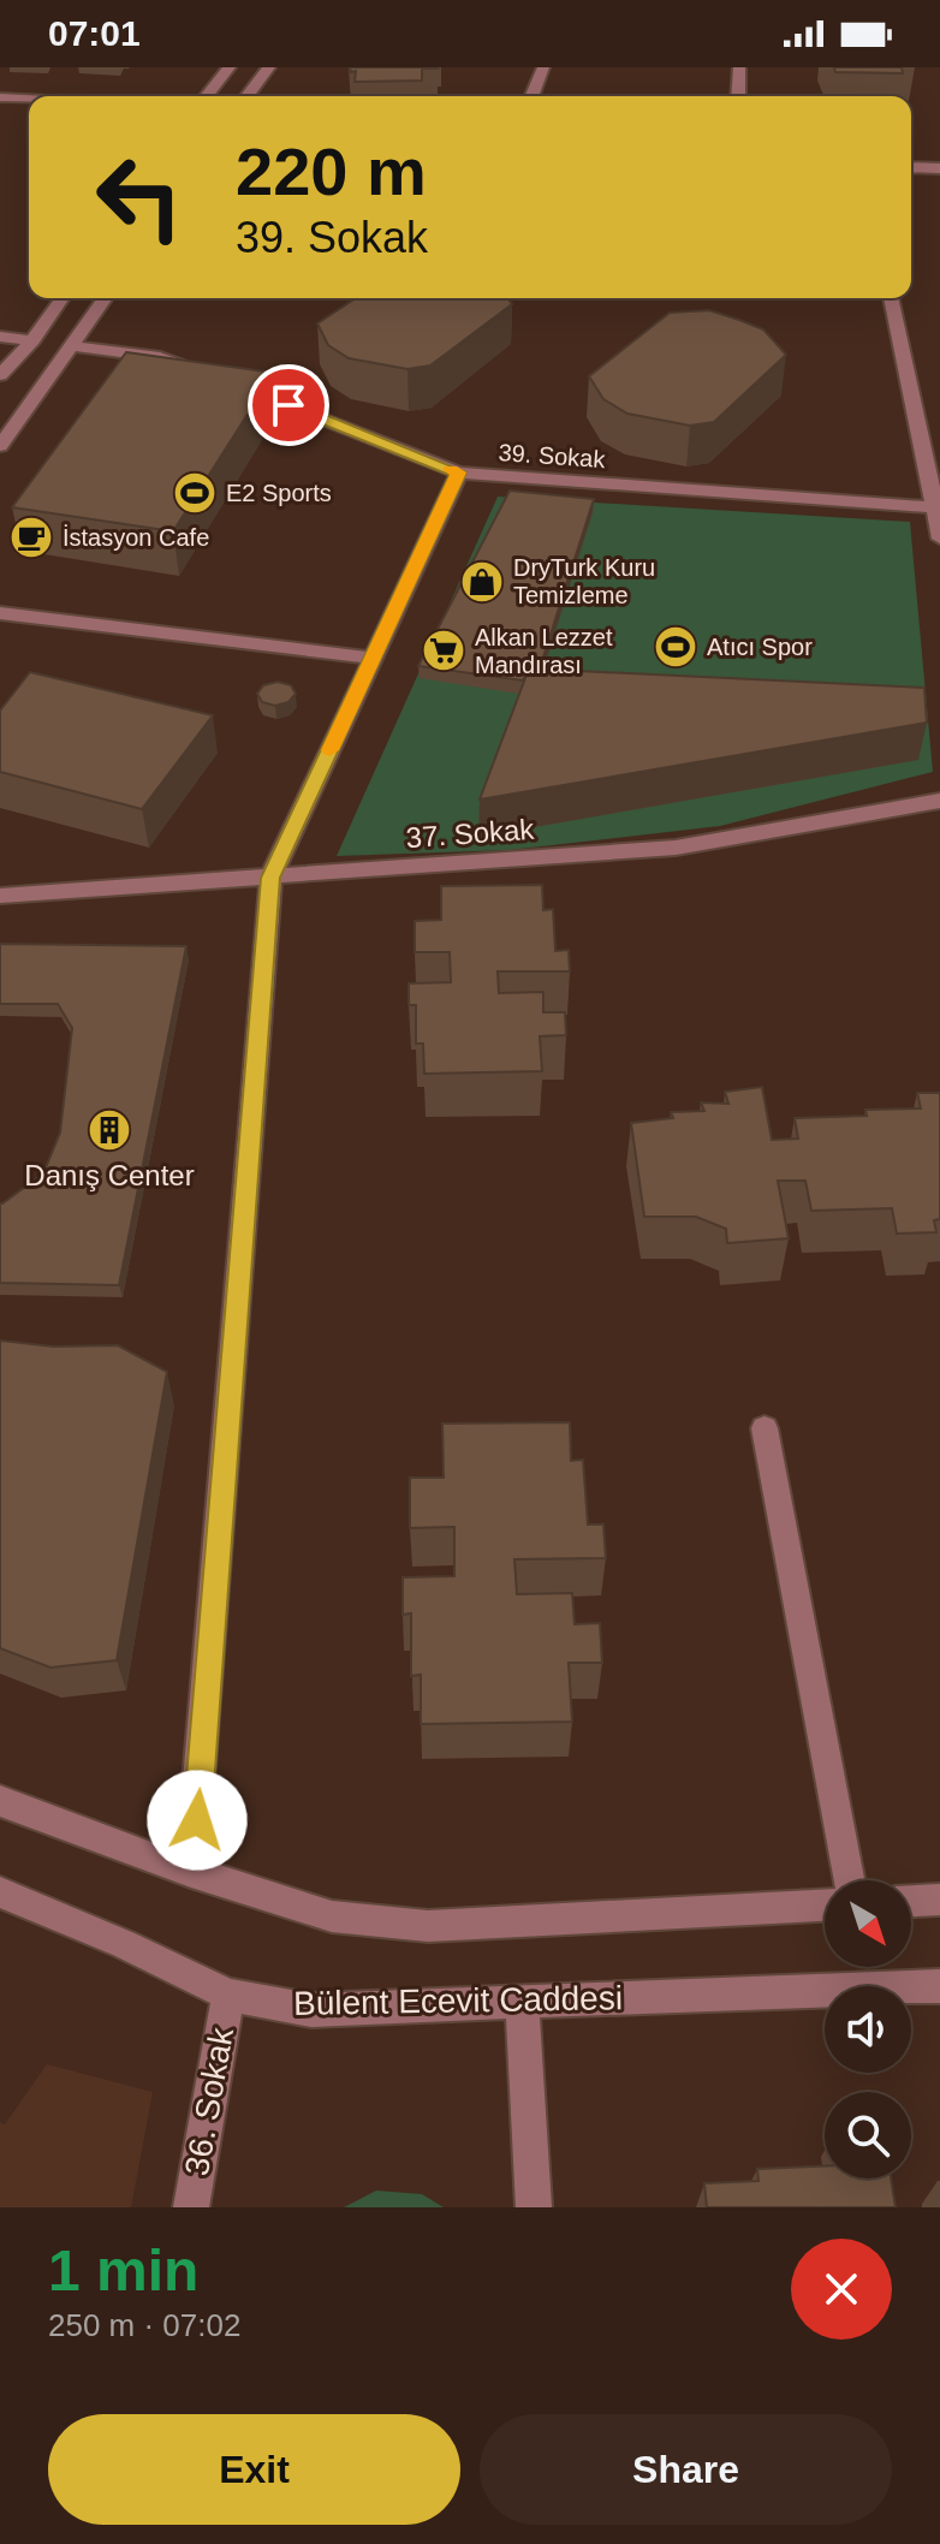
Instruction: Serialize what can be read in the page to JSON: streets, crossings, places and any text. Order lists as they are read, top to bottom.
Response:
{
  "streets": {
    "street": [
      "39. Sokak",
      "37. Sokak",
      "Bülent Ecevit Caddesi",
      "36. Sokak"
    ]
  },
  "crossings": [
    ["Bülent Ecevit Caddesi", "36. Sokak"]
  ],
  "places": {
    "sports": ["E2 Sports", "Atıcı Spor"],
    "cafe": ["İstasyon Cafe"],
    "shop": ["DryTurk Kuru Temizleme"],
    "supermarket": ["Alkan Lezzet Mandırası"],
    "building": ["Danış Center"]
  },
  "north": "bottom right",
  "page": {
    "status": "07:01",
    "turn": ["220 m", "39. Sokak"],
    "heading": ["1 min", "250 m · 07:02"],
    "buttons": ["Exit", "Share"]
  }
}
